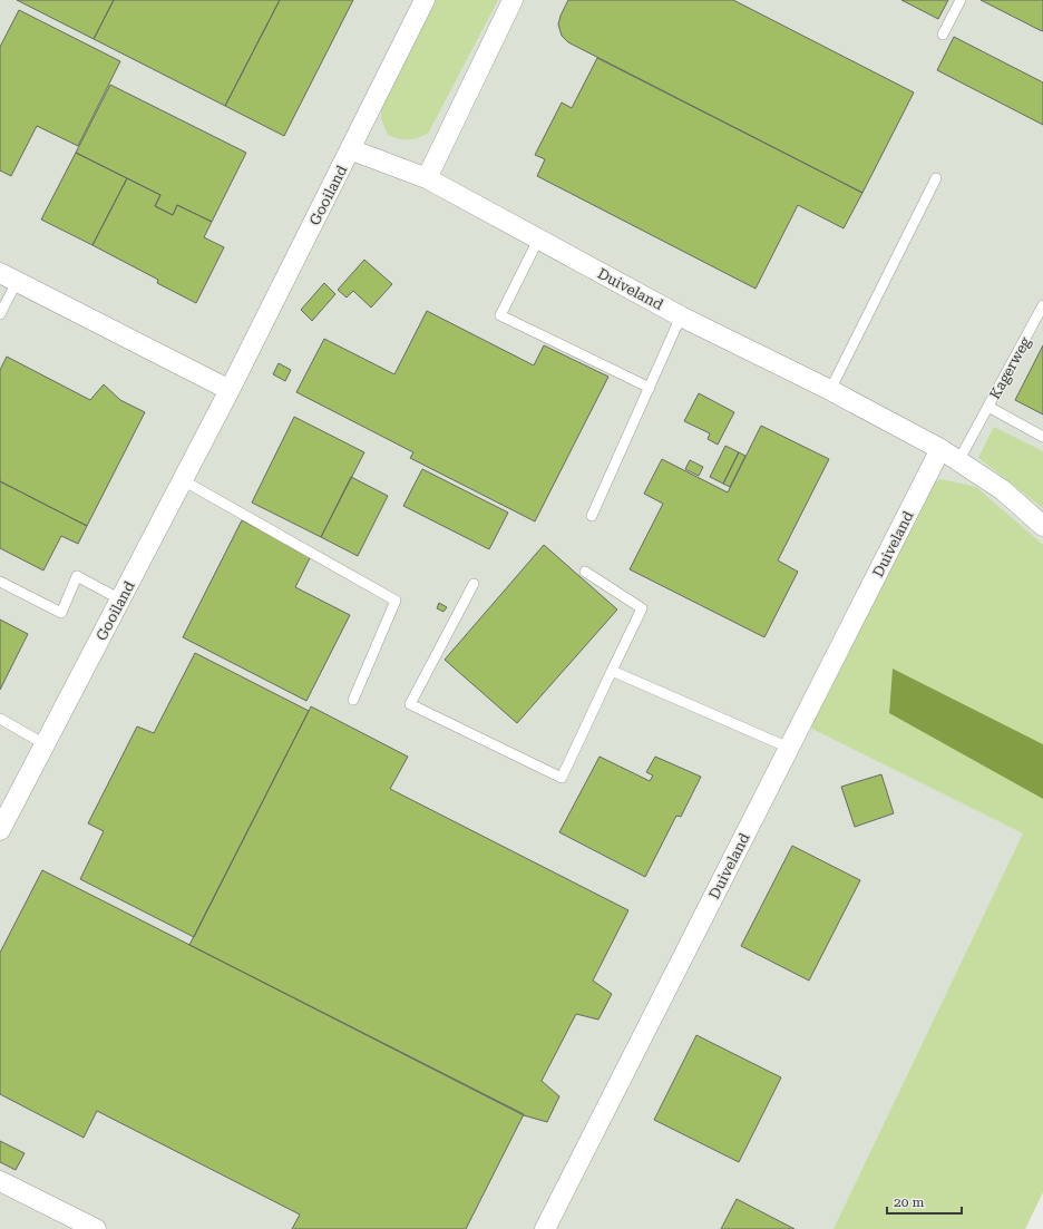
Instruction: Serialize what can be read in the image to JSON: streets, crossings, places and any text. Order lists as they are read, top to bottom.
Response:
{
  "streets": {
    "street": ["Gooiland", "Duiveland"],
    "lane": ["Kagerweg"]
  },
  "crossings": [
    ["Gooiland", "Duiveland"]
  ],
  "scale_bar": "20 m"
}
